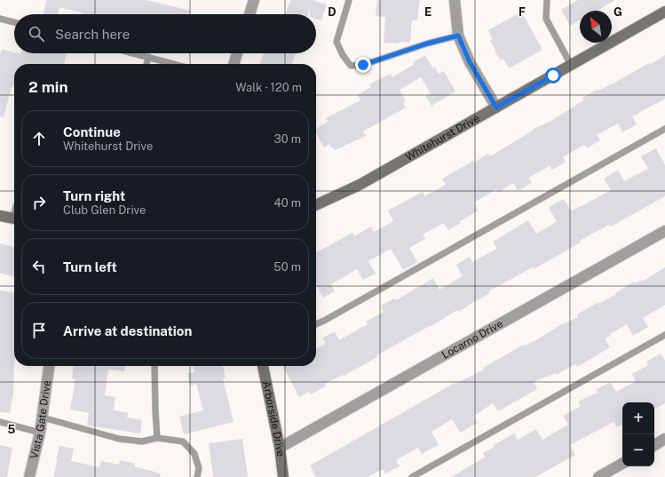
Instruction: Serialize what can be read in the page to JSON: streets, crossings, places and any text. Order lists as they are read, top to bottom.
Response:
{
  "streets": {
    "street": [
      "Whitehurst Drive",
      "Locarno Drive",
      "Vista Gate Drive",
      "Arborside Drive"
    ]
  },
  "crossings": [
    ["Locarno Drive", "Arborside Drive"]
  ],
  "north": "top left",
  "page": {
    "search": "Search here",
    "heading": ["2 min", "Walk · 120 m"],
    "list": [
      ["Continue", "Whitehurst Drive", "30 m"],
      ["Turn right", "Club Glen Drive", "40 m"],
      ["Turn left", "50 m"],
      "Arrive at destination"
    ],
    "map_buttons": ["+", "−"]
  },
  "grid": {
    "columns": [
      "D",
      "E",
      "F",
      "G"
    ],
    "rows": ["5"]
  }
}
